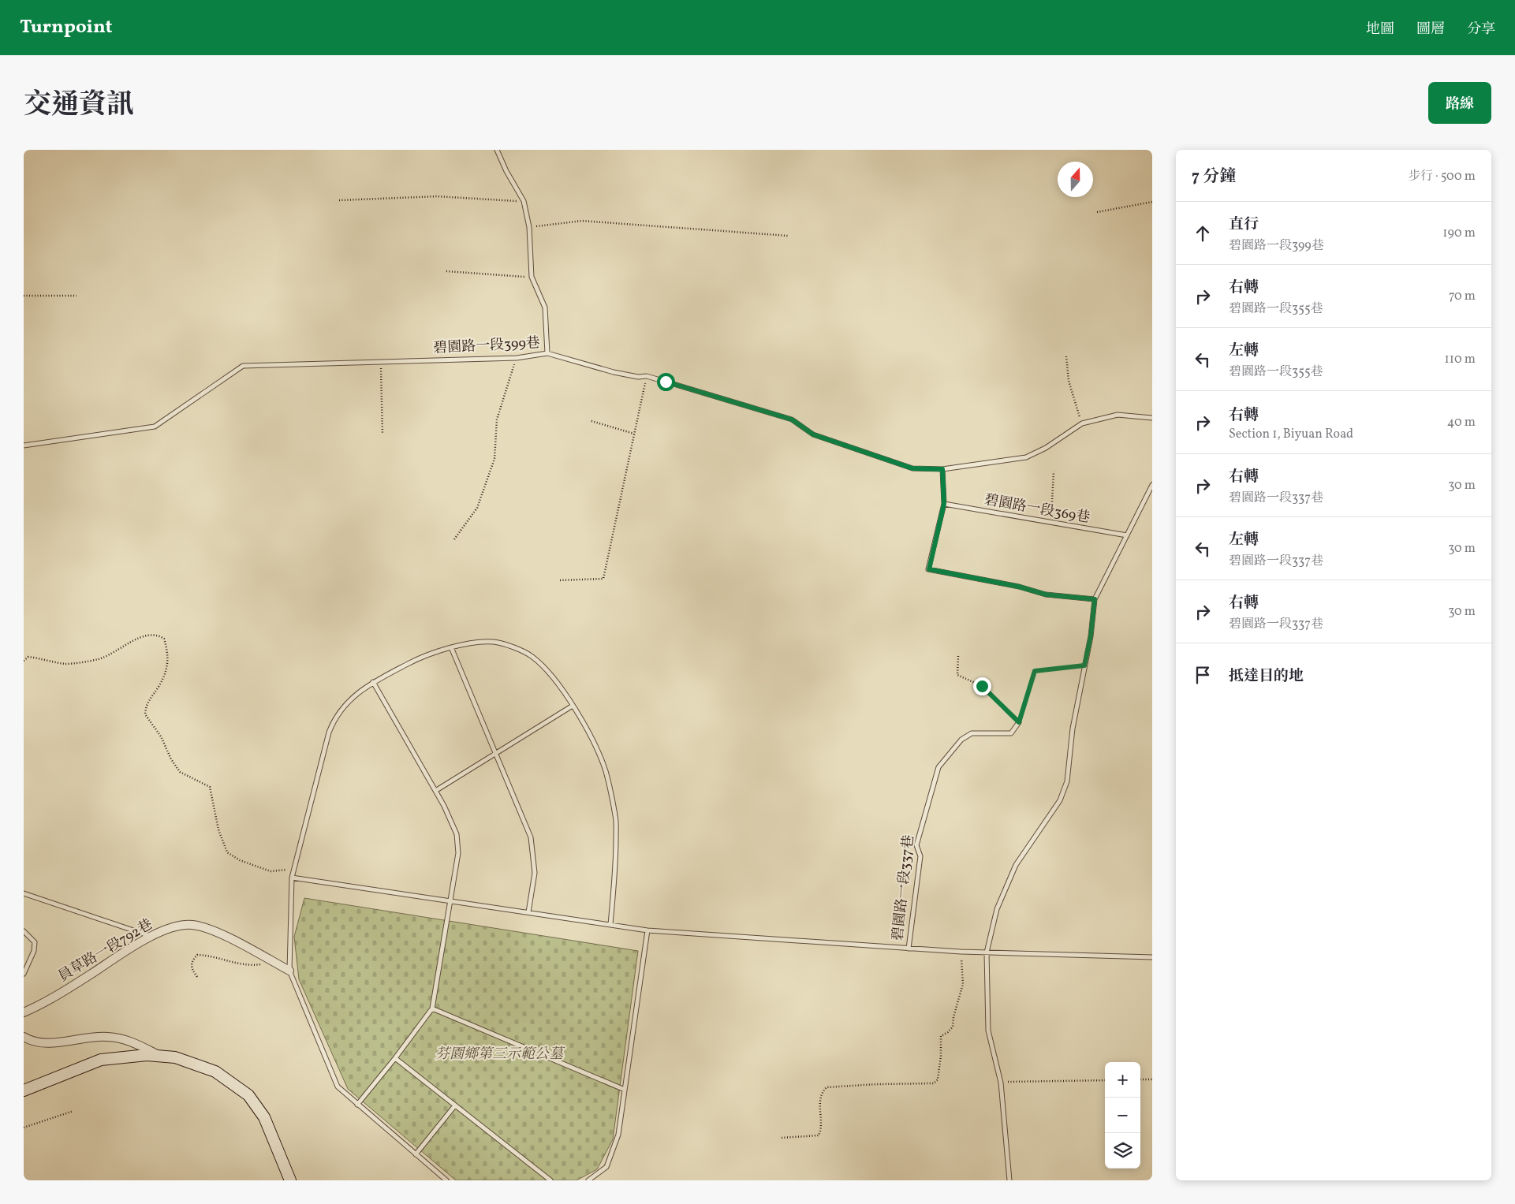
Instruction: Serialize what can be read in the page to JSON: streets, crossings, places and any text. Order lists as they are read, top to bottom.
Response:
{
  "streets": {
    "street": ["員草路一段792巷"],
    "lane": ["碧園路一段399巷", "碧園路一段369巷", "碧園路一段337巷"]
  },
  "parks": ["芬園鄉第三示範公墓"],
  "north": "top",
  "page": {
    "header": "Turnpoint",
    "nav": ["地圖", "圖層", "分享"],
    "title": "交通資訊",
    "buttons": "路線",
    "heading": ["7 分鐘", "步行 · 500 m"],
    "list": [
      ["直行", "碧園路一段399巷", "190 m"],
      ["右轉", "碧園路一段355巷", "70 m"],
      ["左轉", "碧園路一段355巷", "110 m"],
      ["右轉", "Section 1, Biyuan Road", "40 m"],
      ["右轉", "碧園路一段337巷", "30 m"],
      ["左轉", "碧園路一段337巷", "30 m"],
      ["右轉", "碧園路一段337巷", "30 m"],
      "抵達目的地"
    ],
    "map_buttons": ["+", "−"]
  }
}
